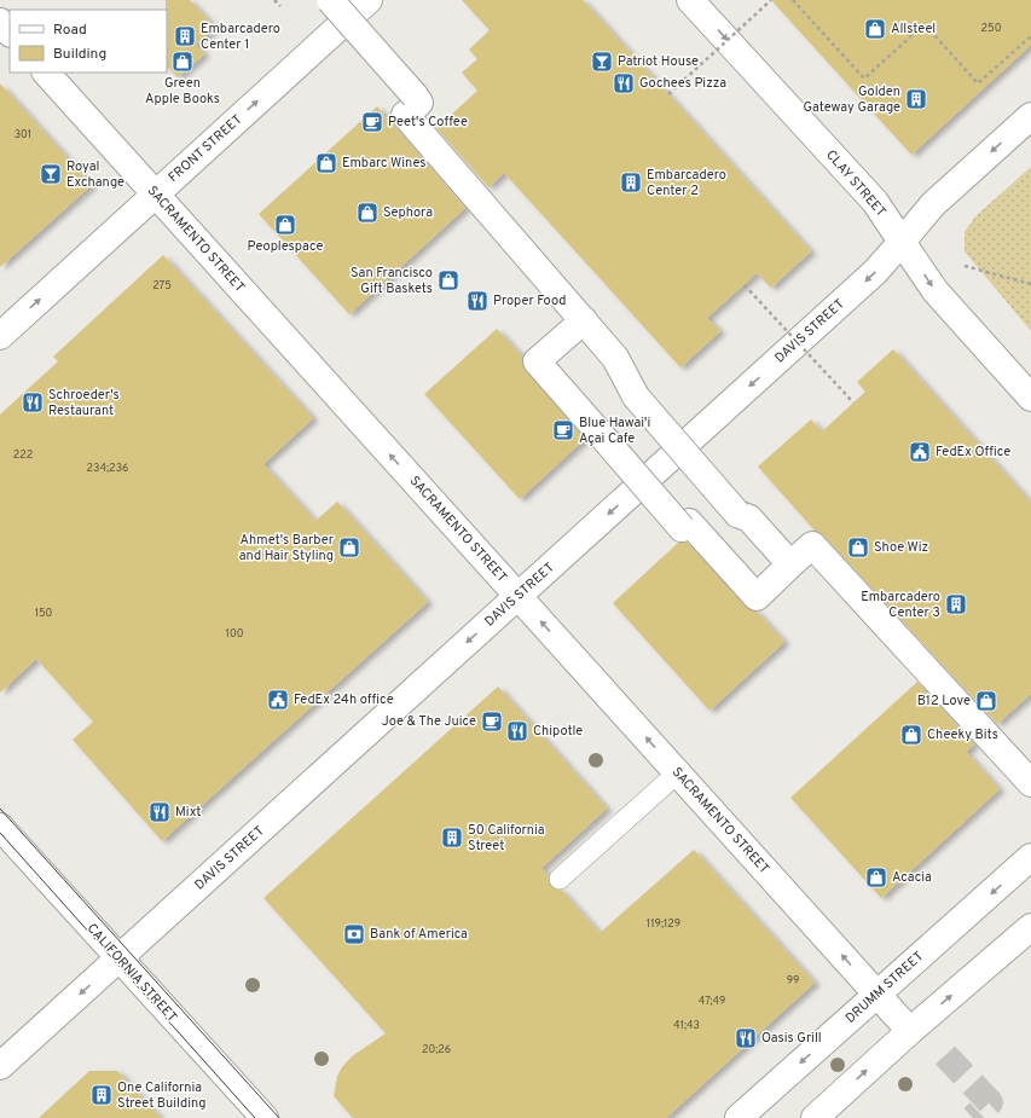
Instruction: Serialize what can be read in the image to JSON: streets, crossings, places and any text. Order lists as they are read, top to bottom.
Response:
{
  "streets": {
    "street": [
      "FRONT STREET",
      "CLAY STREET",
      "SACRAMENTO STREET",
      "DAVIS STREET",
      "CALIFORNIA STREET",
      "DRUMM STREET"
    ]
  },
  "crossings": [
    ["FRONT STREET", "SACRAMENTO STREET"],
    ["CLAY STREET", "DAVIS STREET"],
    ["SACRAMENTO STREET", "DAVIS STREET"],
    ["SACRAMENTO STREET", "DRUMM STREET"],
    ["DAVIS STREET", "CALIFORNIA STREET"]
  ],
  "one_way": ["FRONT STREET", "CLAY STREET", "DAVIS STREET"],
  "places": {
    "shop": [
      "Allsteel",
      "Green Apple Books",
      "Embarc Wines",
      "Sephora",
      "Peoplespace",
      "San Francisco Gift Baskets",
      "Ahmet's Barber and Hair Styling",
      "Shoe Wiz",
      "B12 Love",
      "Cheeky Bits",
      "Acacia"
    ],
    "building": [
      "Embarcadero Center 1",
      "Golden Gateway Garage",
      "Embarcadero Center 2",
      "Embarcadero Center 3",
      "50 California Street",
      "One California Street Building"
    ],
    "bar": ["Patriot House", "Royal Exchange"],
    "restaurant": [
      "Gochees Pizza",
      "Proper Food",
      "Schroeder's Restaurant",
      "Chipotle",
      "Mixt",
      "Oasis Grill"
    ],
    "cafe": ["Peet's Coffee", "Blue Hawai'i Açai Cafe", "Joe & The Juice"],
    "public building": ["FedEx Office", "FedEx 24h office"],
    "bank": ["Bank of America"]
  },
  "house_numbers": [
    "250",
    "301",
    "275",
    "222",
    "234;236",
    "150",
    "100",
    "119;129",
    "99",
    "47;49",
    "41;43",
    "20;26"
  ],
  "legend": ["Road", "Building"]
}
